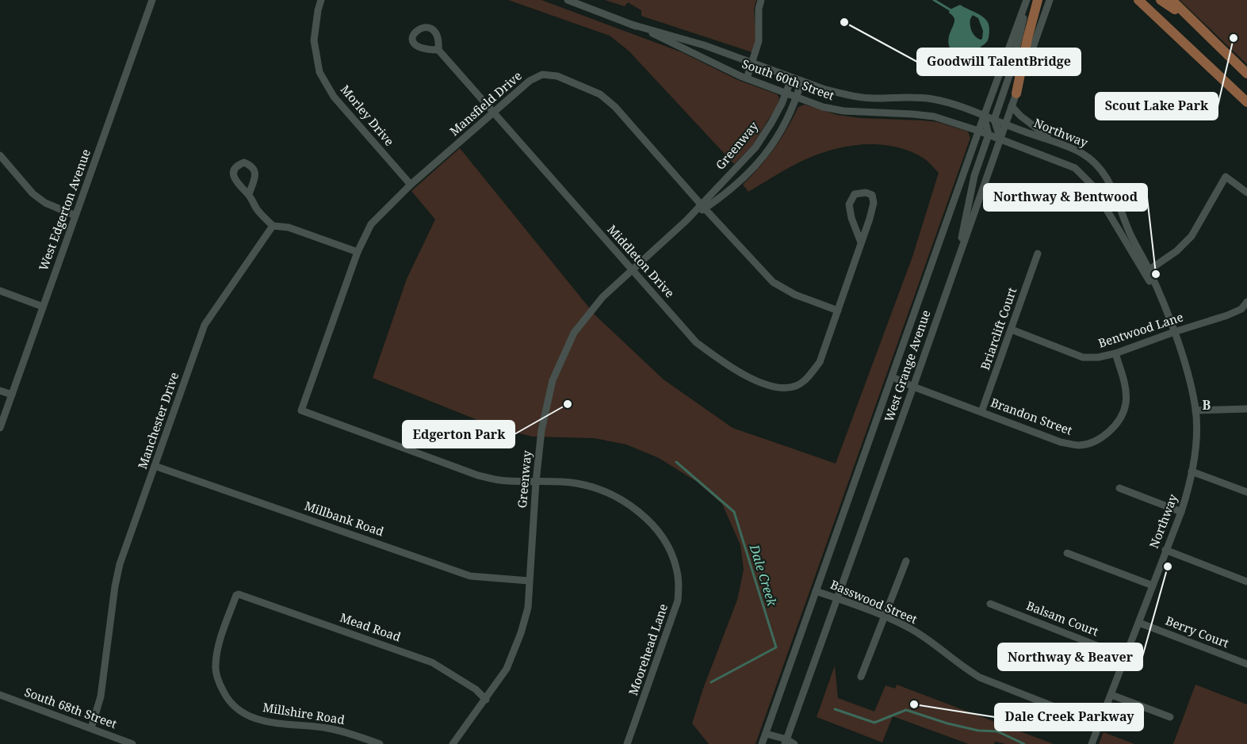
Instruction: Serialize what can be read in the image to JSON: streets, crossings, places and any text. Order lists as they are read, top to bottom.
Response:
{
  "streets": {
    "street": [
      "South 60th Street",
      "Mansfield Drive",
      "Morley Drive",
      "Northway",
      "Greenway",
      "West Edgerton Avenue",
      "Middleton Drive",
      "Briarclift Court",
      "Bentwood Lane",
      "West Grange Avenue",
      "Brandon Street",
      "Manchester Drive",
      "Millbank Road",
      "Basswood Street",
      "Balsam Court",
      "Mead Road",
      "Berry Court",
      "Moorehead Lane",
      "South 68th Street",
      "Millshire Road"
    ]
  },
  "crossings": [
    ["South 60th Street", "Northway"],
    ["South 60th Street", "Greenway"],
    ["South 60th Street", "West Grange Avenue"],
    ["Mansfield Drive", "Morley Drive"],
    ["Mansfield Drive", "Greenway"],
    ["Mansfield Drive", "Middleton Drive"],
    ["Mansfield Drive", "Moorehead Lane"],
    ["Northway", "Bentwood Lane"],
    ["Northway", "West Grange Avenue"],
    ["Northway", "Basswood Street"],
    ["Northway", "Balsam Court"],
    ["Northway", "Berry Court"],
    ["Greenway", "Middleton Drive"],
    ["Greenway", "Millbank Road"],
    ["Greenway", "Mead Road"],
    ["Greenway", "Moorehead Lane"],
    ["Briarclift Court", "Bentwood Lane"],
    ["Briarclift Court", "Brandon Street"],
    ["Bentwood Lane", "Brandon Street"],
    ["West Grange Avenue", "Brandon Street"],
    ["West Grange Avenue", "Basswood Street"],
    ["Manchester Drive", "Millbank Road"],
    ["Manchester Drive", "South 68th Street"],
    ["Mead Road", "Millshire Road"]
  ],
  "districts": ["B"],
  "water": ["Dale Creek"],
  "places": [
    "Goodwill TalentBridge",
    "Scout Lake Park",
    "Northway & Bentwood",
    "Edgerton Park",
    "Northway & Beaver",
    "Dale Creek Parkway"
  ]
}
